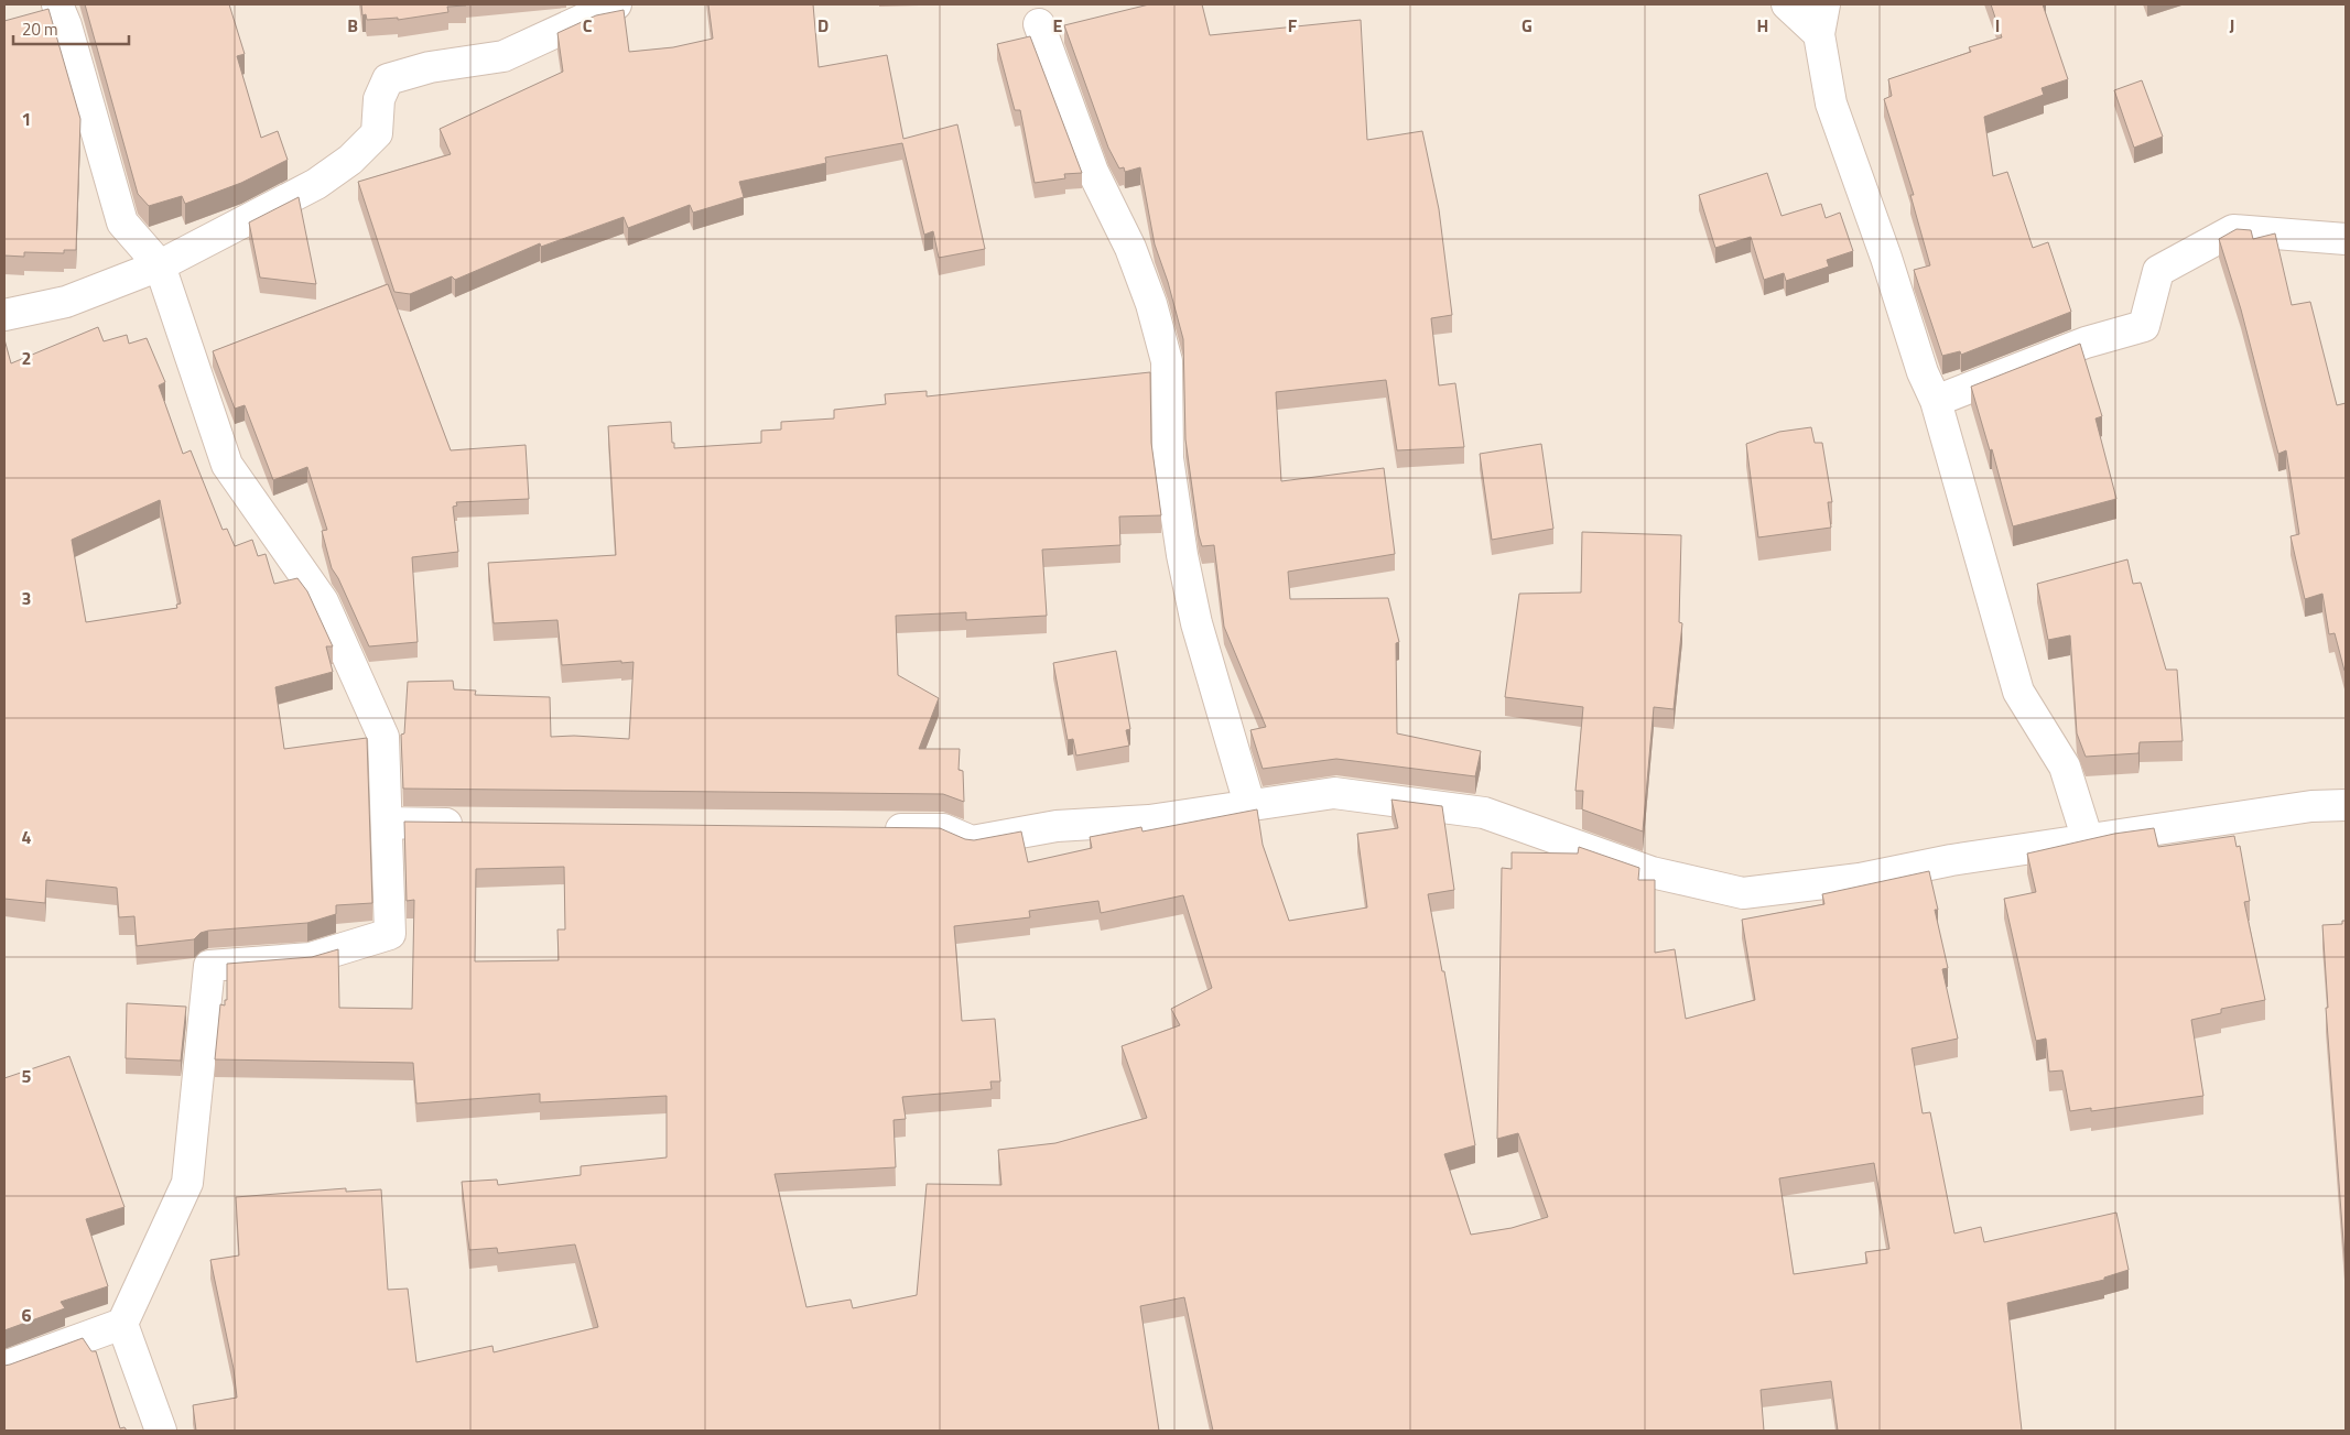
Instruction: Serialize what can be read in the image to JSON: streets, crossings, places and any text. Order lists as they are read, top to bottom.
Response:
{
  "scale_bar": "20 m",
  "grid": {
    "columns": [
      "B",
      "C",
      "D",
      "E",
      "F",
      "G",
      "H",
      "I",
      "J"
    ],
    "rows": [
      "1",
      "2",
      "3",
      "4",
      "5",
      "6"
    ]
  }
}
